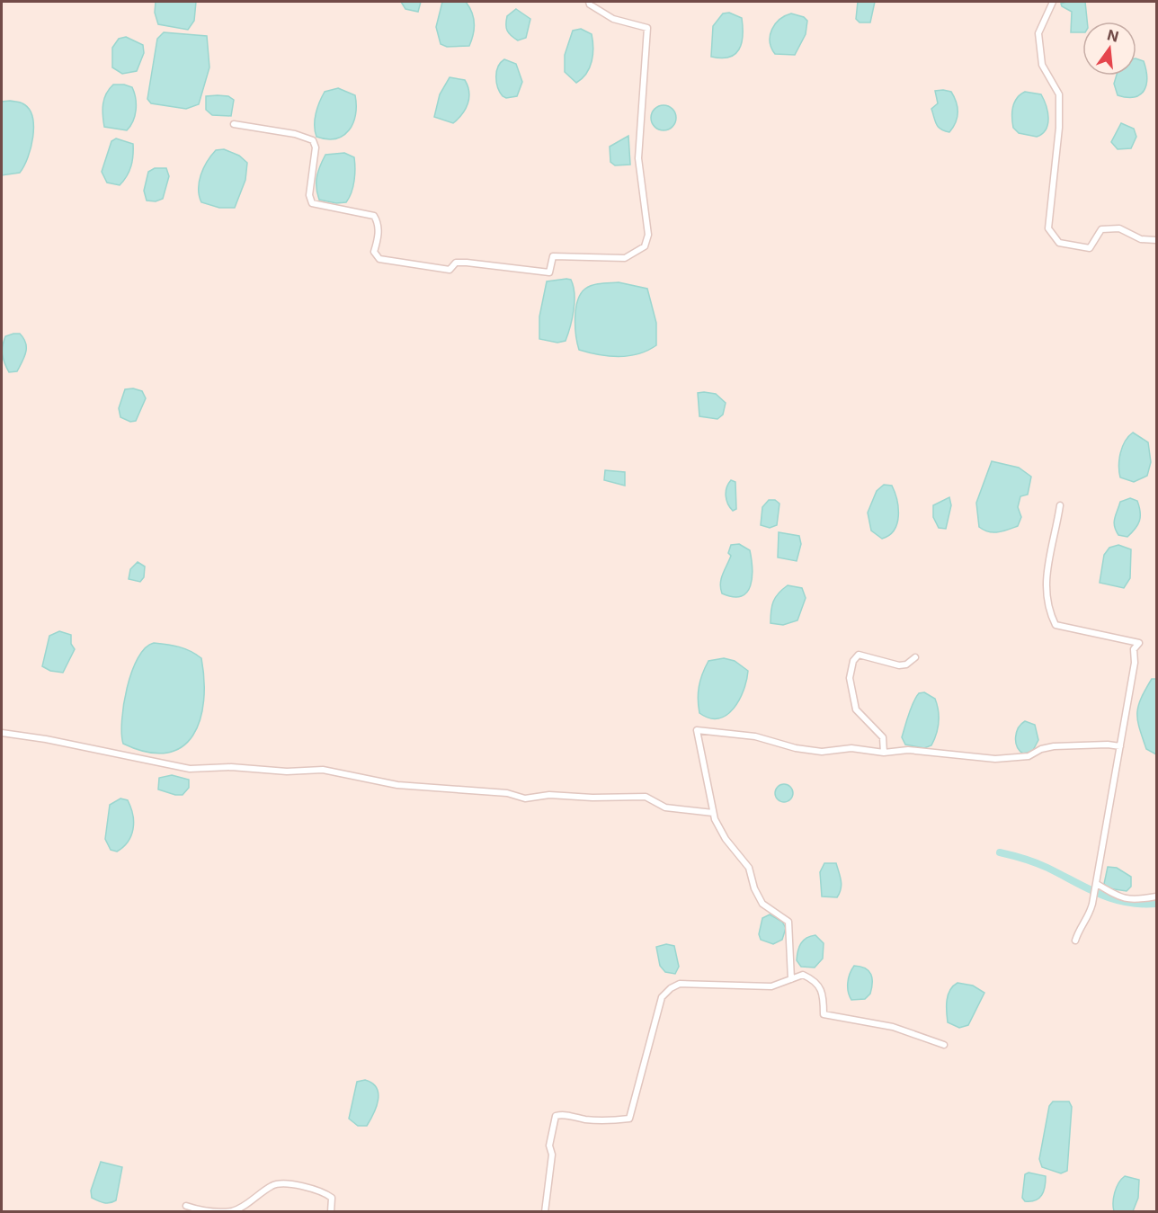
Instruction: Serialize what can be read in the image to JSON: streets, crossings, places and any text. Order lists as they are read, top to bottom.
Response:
{
  "north": "top"
}
